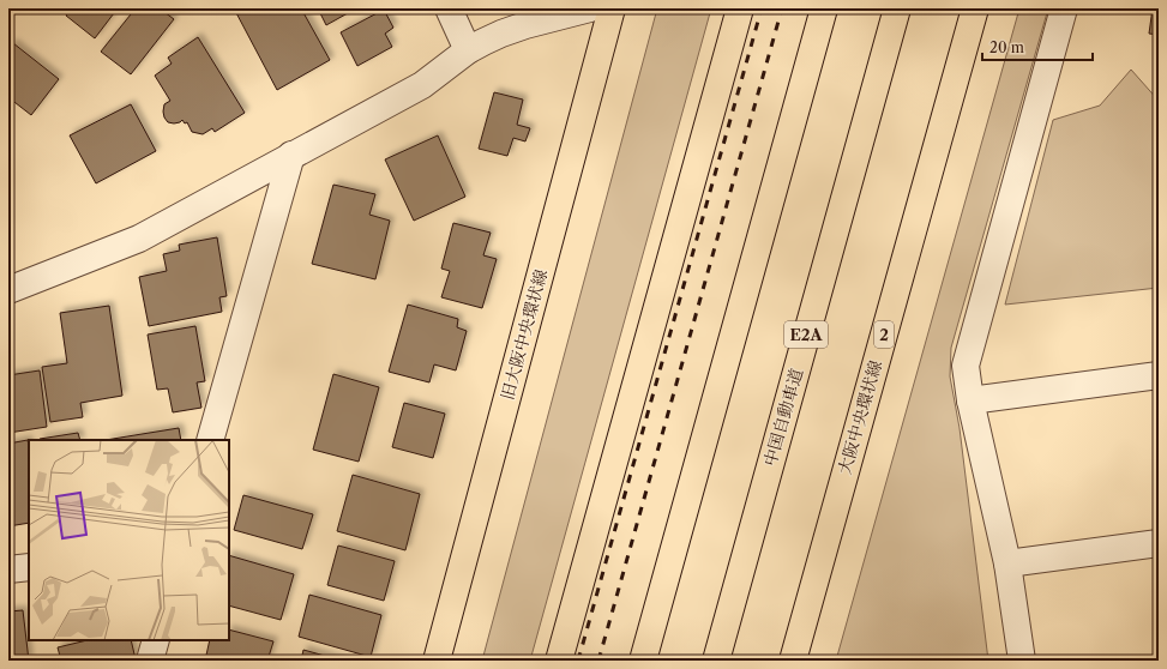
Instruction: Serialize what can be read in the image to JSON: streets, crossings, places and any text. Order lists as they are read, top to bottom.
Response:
{
  "streets": {
    "main road": [
      "旧大阪中央環状線",
      "E2A",
      "2",
      "中国自動車道",
      "大阪中央環状線"
    ]
  },
  "scale_bar": "20 m"
}
